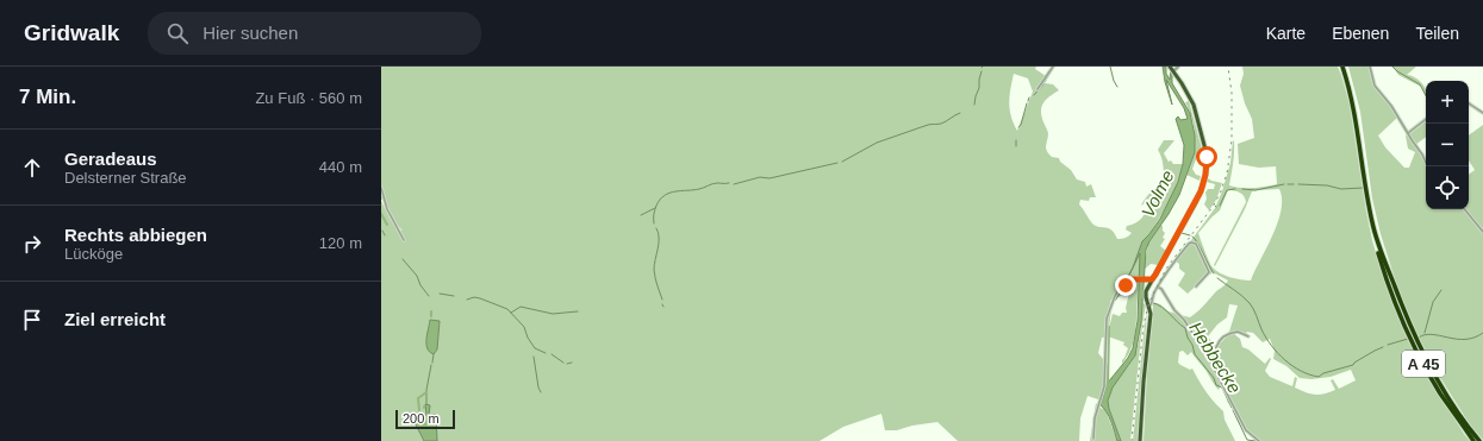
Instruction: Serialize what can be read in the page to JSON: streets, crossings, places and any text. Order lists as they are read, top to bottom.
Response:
{
  "streets": {
    "highway": ["A 45"]
  },
  "water": ["Volme", "Hebbecke"],
  "scale_bar": "200 m",
  "page": {
    "header": "Gridwalk",
    "search": "Hier suchen",
    "nav": ["Karte", "Ebenen", "Teilen"],
    "heading": ["7 Min.", "Zu Fuß · 560 m"],
    "map_buttons": ["+", "−"],
    "list": [
      ["Geradeaus", "Delsterner Straße", "440 m"],
      ["Rechts abbiegen", "Lücköge", "120 m"],
      "Ziel erreicht"
    ],
    "scale": "200 m"
  }
}
